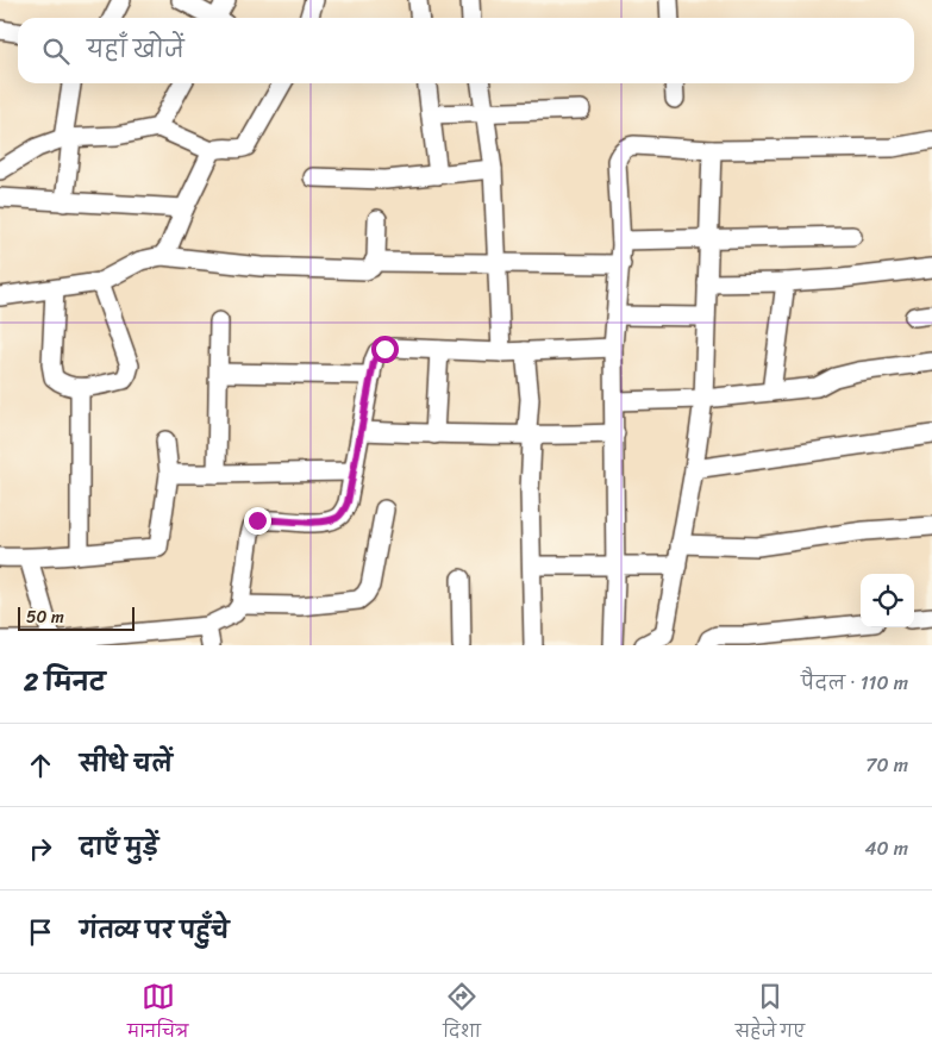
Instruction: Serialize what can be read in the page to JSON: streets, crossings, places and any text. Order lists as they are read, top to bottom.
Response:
{
  "scale_bar": "50 m",
  "page": {
    "search": "यहाँ खोजें",
    "scale": "50 m",
    "heading": ["2 मिनट", "पैदल · 110 m"],
    "list": [
      ["सीधे चलें", "70 m"],
      ["दाएँ मुड़ें", "40 m"],
      "गंतव्य पर पहुँचे"
    ],
    "nav": ["मानचित्र", "दिशा", "सहेजे गए"]
  }
}
